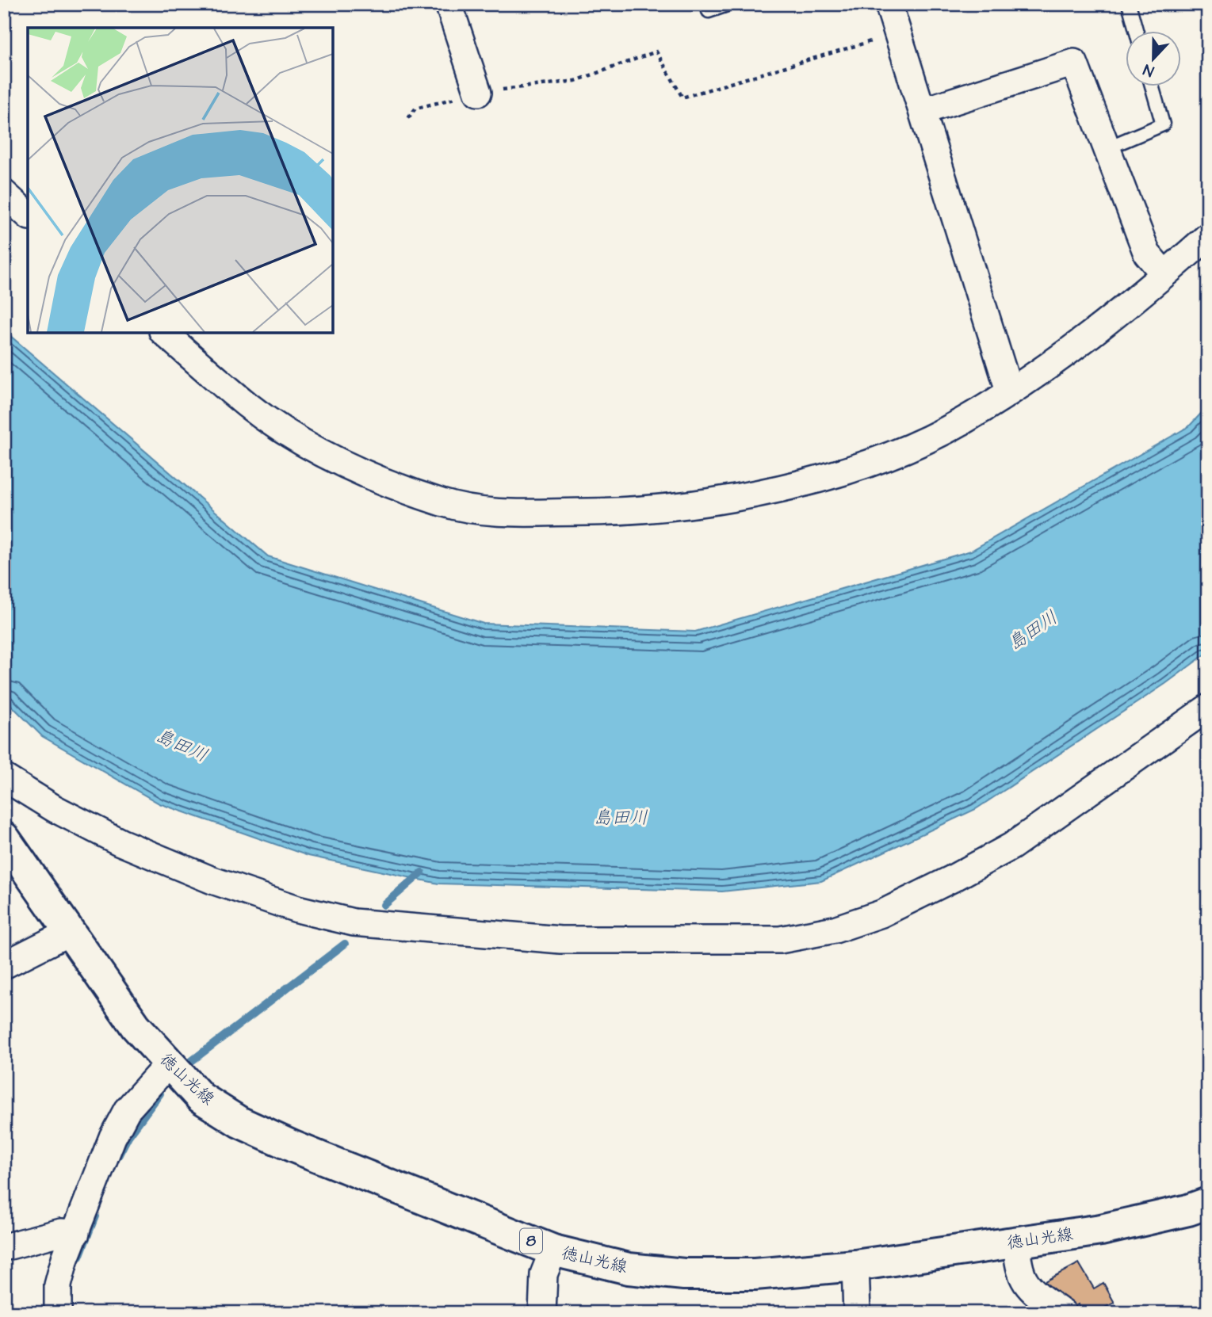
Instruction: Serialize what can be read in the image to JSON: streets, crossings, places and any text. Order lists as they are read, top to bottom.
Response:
{
  "streets": {
    "main road": ["徳山光線", "8"]
  },
  "water": ["島田川"],
  "north": "bottom"
}
